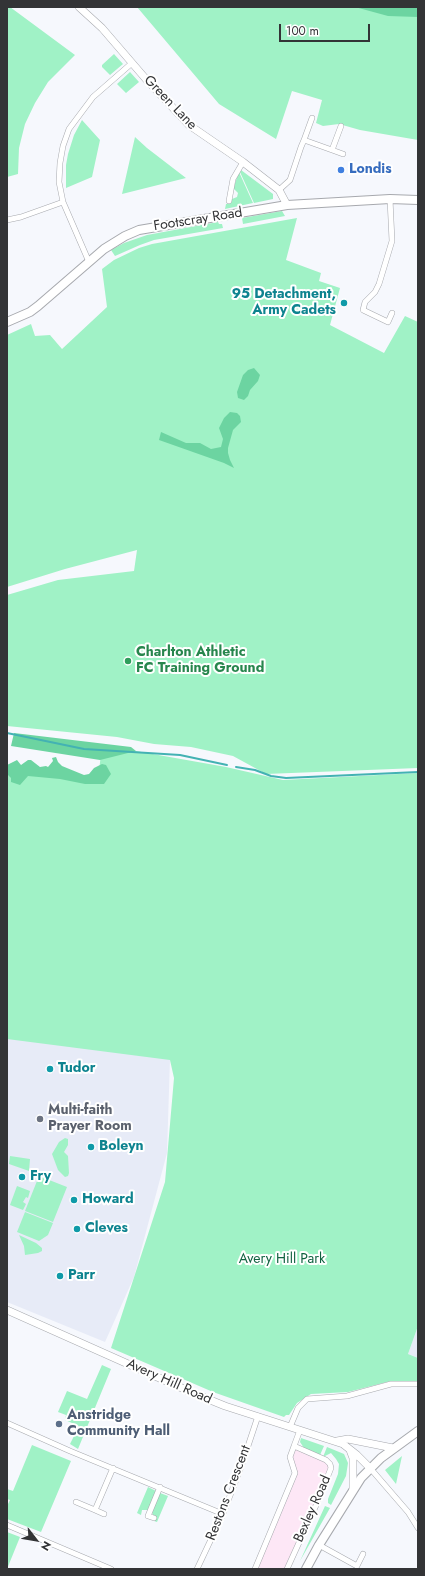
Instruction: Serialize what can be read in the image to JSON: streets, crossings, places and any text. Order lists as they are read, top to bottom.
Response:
{
  "streets": {
    "main road": [
      "Green Lane",
      "Footscray Road",
      "Avery Hill Road",
      "Bexley Road"
    ],
    "street": ["Restons Crescent"]
  },
  "crossings": [
    ["Green Lane", "Footscray Road"],
    ["Avery Hill Road", "Restons Crescent"],
    ["Avery Hill Road", "Bexley Road"]
  ],
  "parks": ["Avery Hill Park"],
  "places": [
    "Londis",
    "95 Detachment, Army Cadets",
    "Charlton Athletic FC Training Ground",
    "Tudor",
    "Multi-faith Prayer Room",
    "Boleyn",
    "Fry",
    "Howard",
    "Cleves",
    "Parr",
    "Anstridge Community Hall"
  ],
  "scale_bar": "100 m",
  "north": "bottom right"
}
